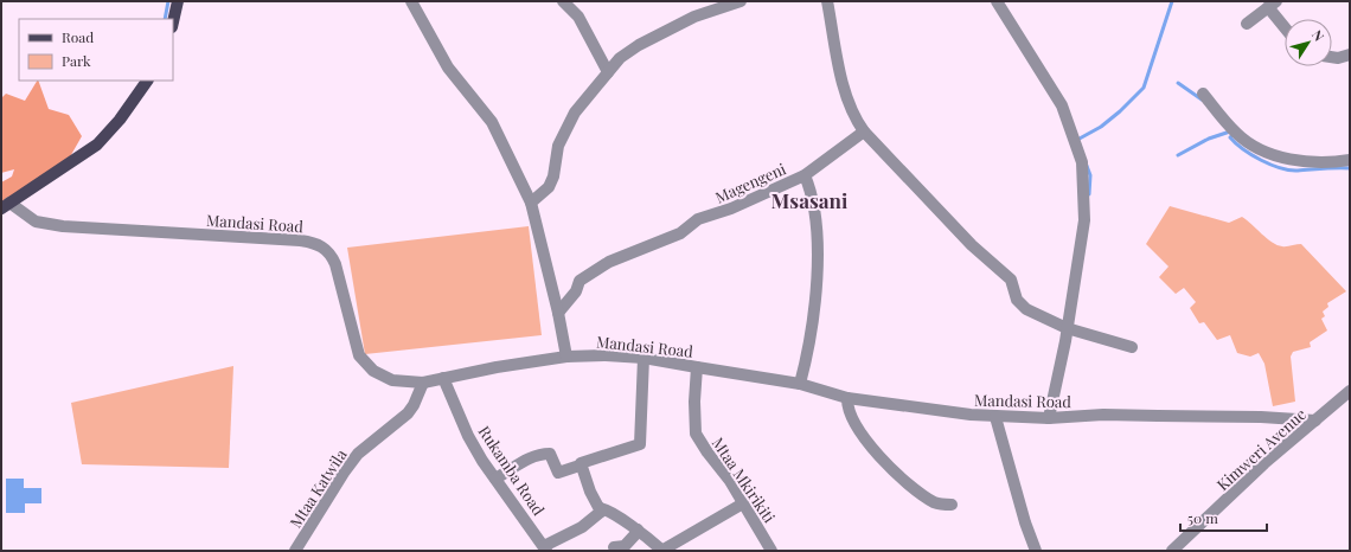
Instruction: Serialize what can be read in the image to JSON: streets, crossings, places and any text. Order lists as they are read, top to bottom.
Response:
{
  "streets": {
    "street": [
      "Magengeni",
      "Mandasi Road",
      "Kimweri Avenue",
      "Rukamba Road",
      "Mtaa Mkirikiti",
      "Mtaa Katwila"
    ]
  },
  "crossings": [
    ["Magengeni", "Mandasi Road"],
    ["Mandasi Road", "Kimweri Avenue"],
    ["Mandasi Road", "Rukamba Road"],
    ["Mandasi Road", "Mtaa Mkirikiti"],
    ["Mandasi Road", "Mtaa Katwila"]
  ],
  "districts": ["Msasani"],
  "legend": ["Road", "Park"],
  "scale_bar": "50 m",
  "north": "top right"
}
